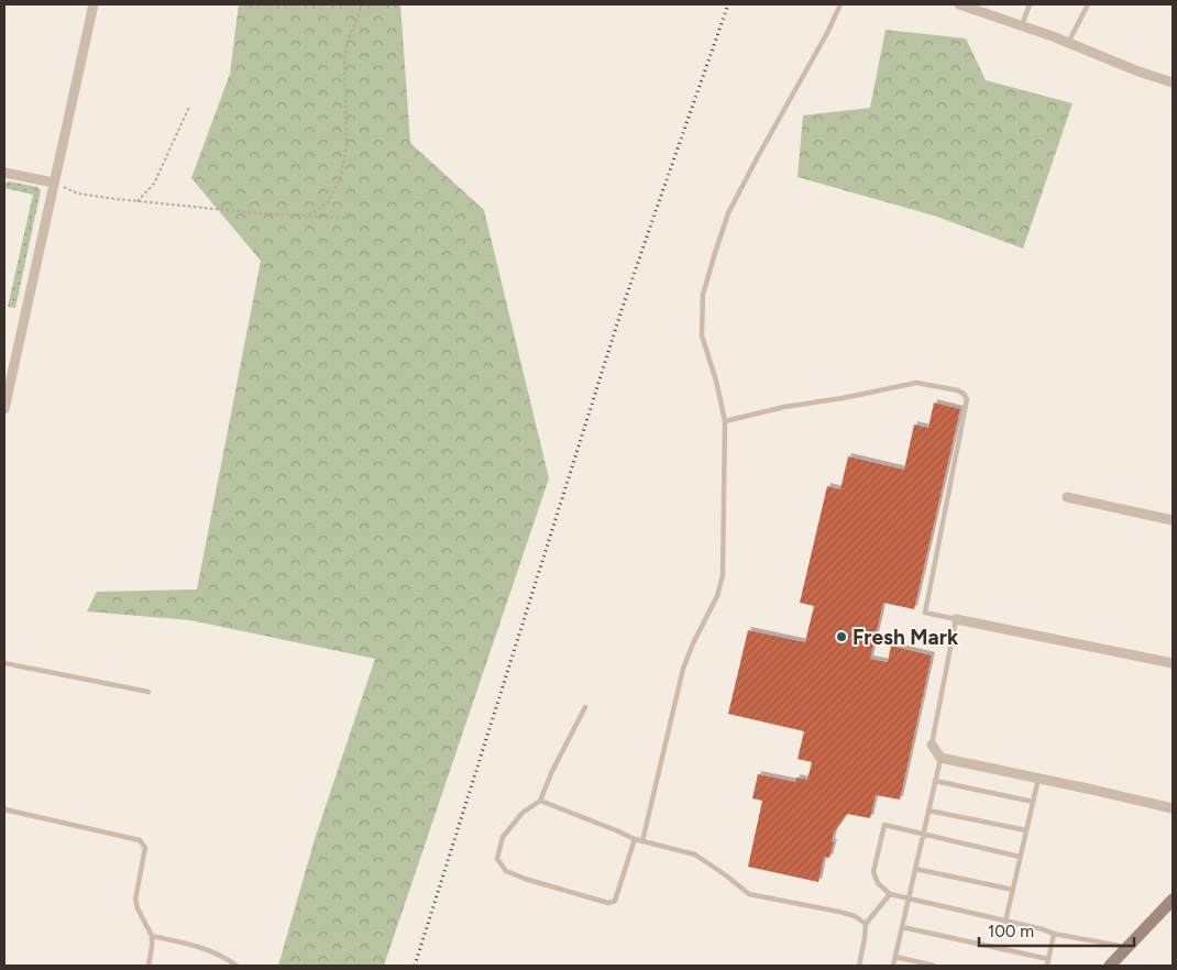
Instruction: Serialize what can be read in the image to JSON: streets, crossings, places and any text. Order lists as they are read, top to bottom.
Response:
{
  "places": ["Fresh Mark"],
  "scale_bar": "100 m"
}
